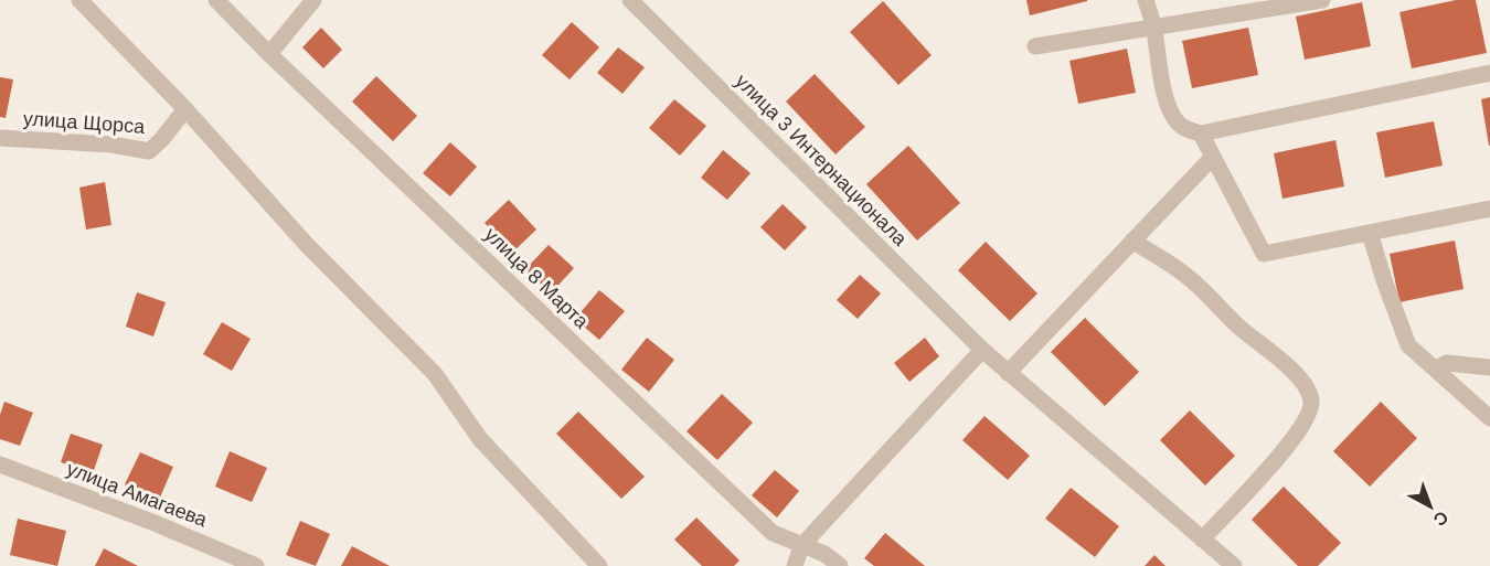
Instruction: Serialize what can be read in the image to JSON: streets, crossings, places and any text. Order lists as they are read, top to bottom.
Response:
{
  "streets": {
    "street": [
      "улица Щорса",
      "улица 3 Интернационала",
      "улица 8 Марта",
      "улица Амагаева"
    ]
  },
  "north": "bottom right"
}
